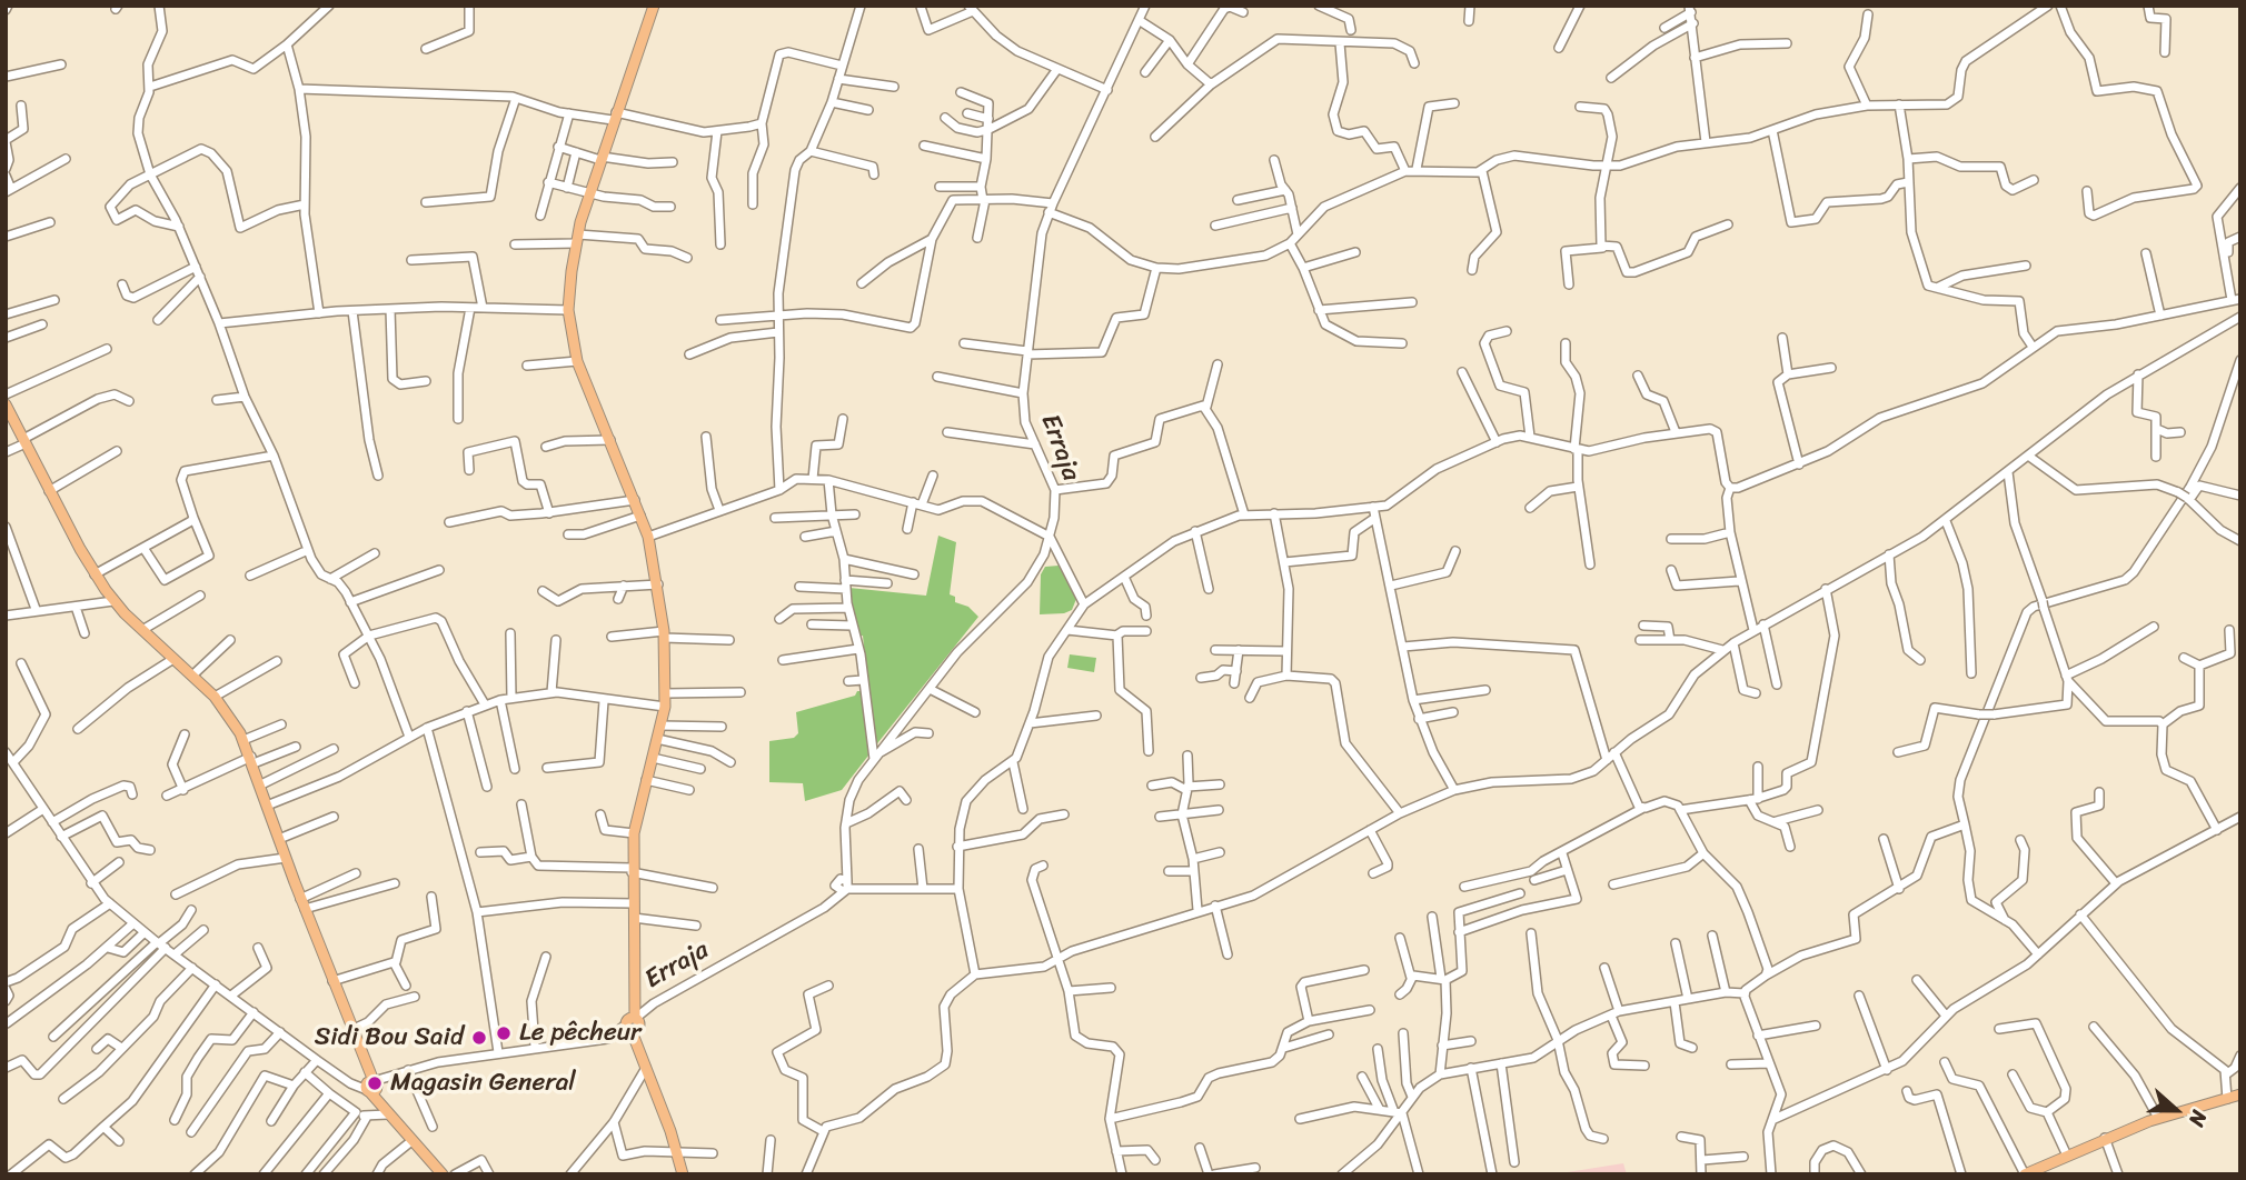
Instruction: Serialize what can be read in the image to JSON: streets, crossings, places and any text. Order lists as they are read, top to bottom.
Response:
{
  "streets": {
    "street": ["Erraja"]
  },
  "places": ["Le pêcheur", "Sidi Bou Said", "Magasin General"],
  "north": "right"
}
